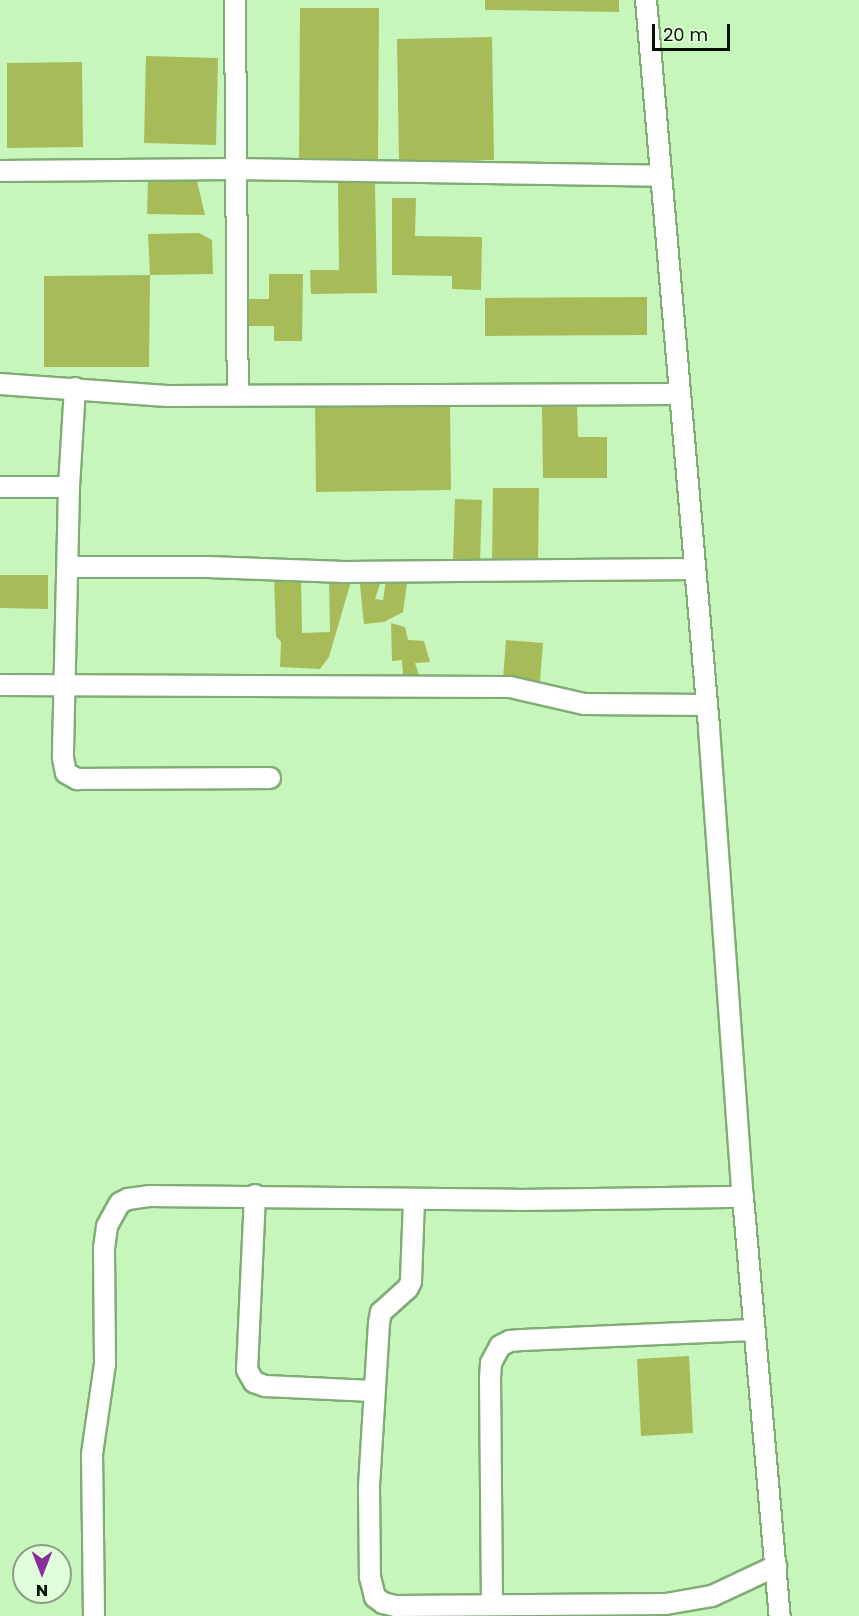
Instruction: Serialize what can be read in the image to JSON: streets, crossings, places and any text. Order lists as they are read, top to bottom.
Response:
{
  "scale_bar": "20 m",
  "north": "bottom"
}
